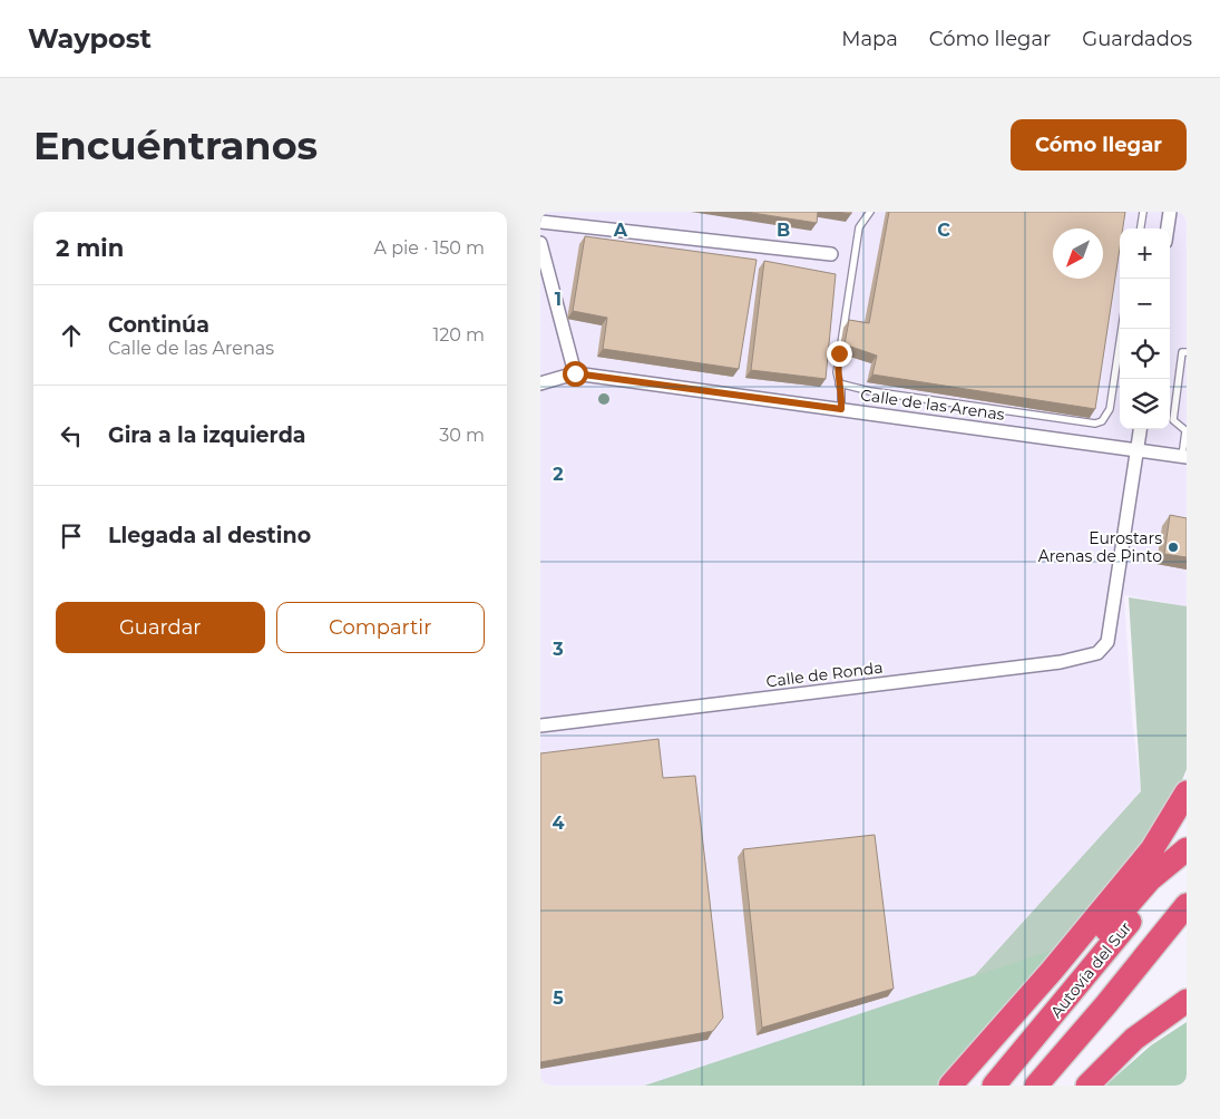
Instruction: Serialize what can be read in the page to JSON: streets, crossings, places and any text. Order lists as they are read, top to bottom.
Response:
{
  "streets": {
    "highway": ["Autovía del Sur"],
    "street": ["Calle de las Arenas", "Calle de Ronda"]
  },
  "crossings": [
    ["Calle de las Arenas", "Calle de Ronda"]
  ],
  "places": ["Eurostars Arenas de Pinto"],
  "north": "bottom left",
  "page": {
    "header": "Waypost",
    "nav": ["Mapa", "Cómo llegar", "Guardados"],
    "buttons": [
      "Cómo llegar",
      ["Guardar", "Compartir"]
    ],
    "title": "Encuéntranos",
    "heading": ["2 min", "A pie · 150 m"],
    "map_buttons": ["+", "−"],
    "list": [
      ["Continúa", "Calle de las Arenas", "120 m"],
      ["Gira a la izquierda", "30 m"],
      "Llegada al destino"
    ]
  },
  "grid": {
    "columns": ["A", "B", "C"],
    "rows": [
      "1",
      "2",
      "3",
      "4",
      "5"
    ]
  }
}
